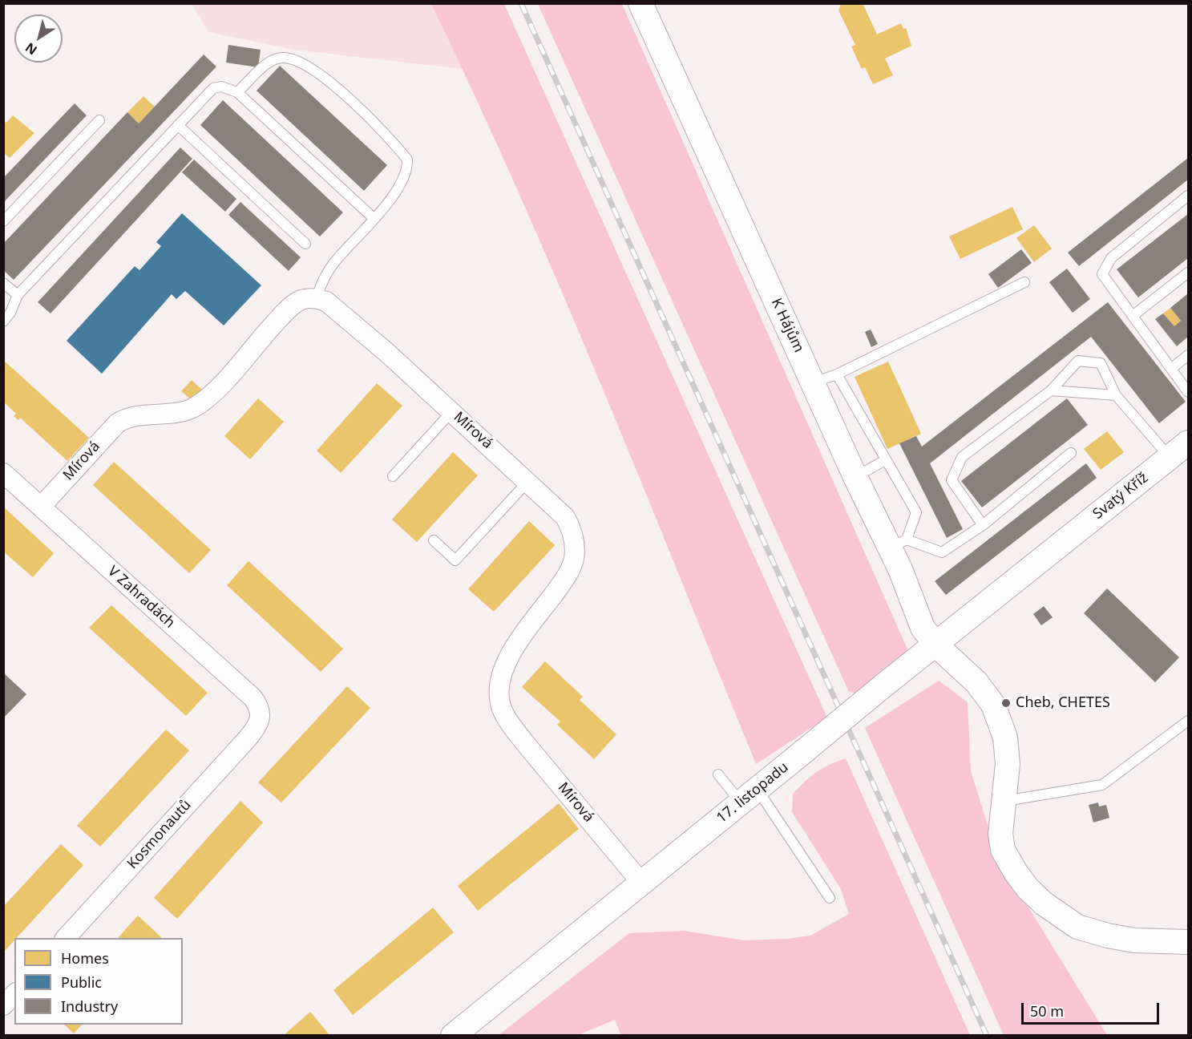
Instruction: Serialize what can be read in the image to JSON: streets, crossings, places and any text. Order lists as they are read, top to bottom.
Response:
{
  "streets": {
    "street": [
      "K Hájům",
      "Mírová",
      "Svatý Kříž",
      "V Zahradách",
      "17. listopadu",
      "Kosmonautů"
    ]
  },
  "crossings": [
    ["K Hájům", "17. listopadu"],
    ["Mírová", "V Zahradách"],
    ["Mírová", "17. listopadu"],
    ["Svatý Kříž", "17. listopadu"],
    ["V Zahradách", "Kosmonautů"]
  ],
  "places": ["Cheb, CHETES"],
  "legend": ["Homes", "Public", "Industry"],
  "scale_bar": "50 m",
  "north": "bottom left"
}
